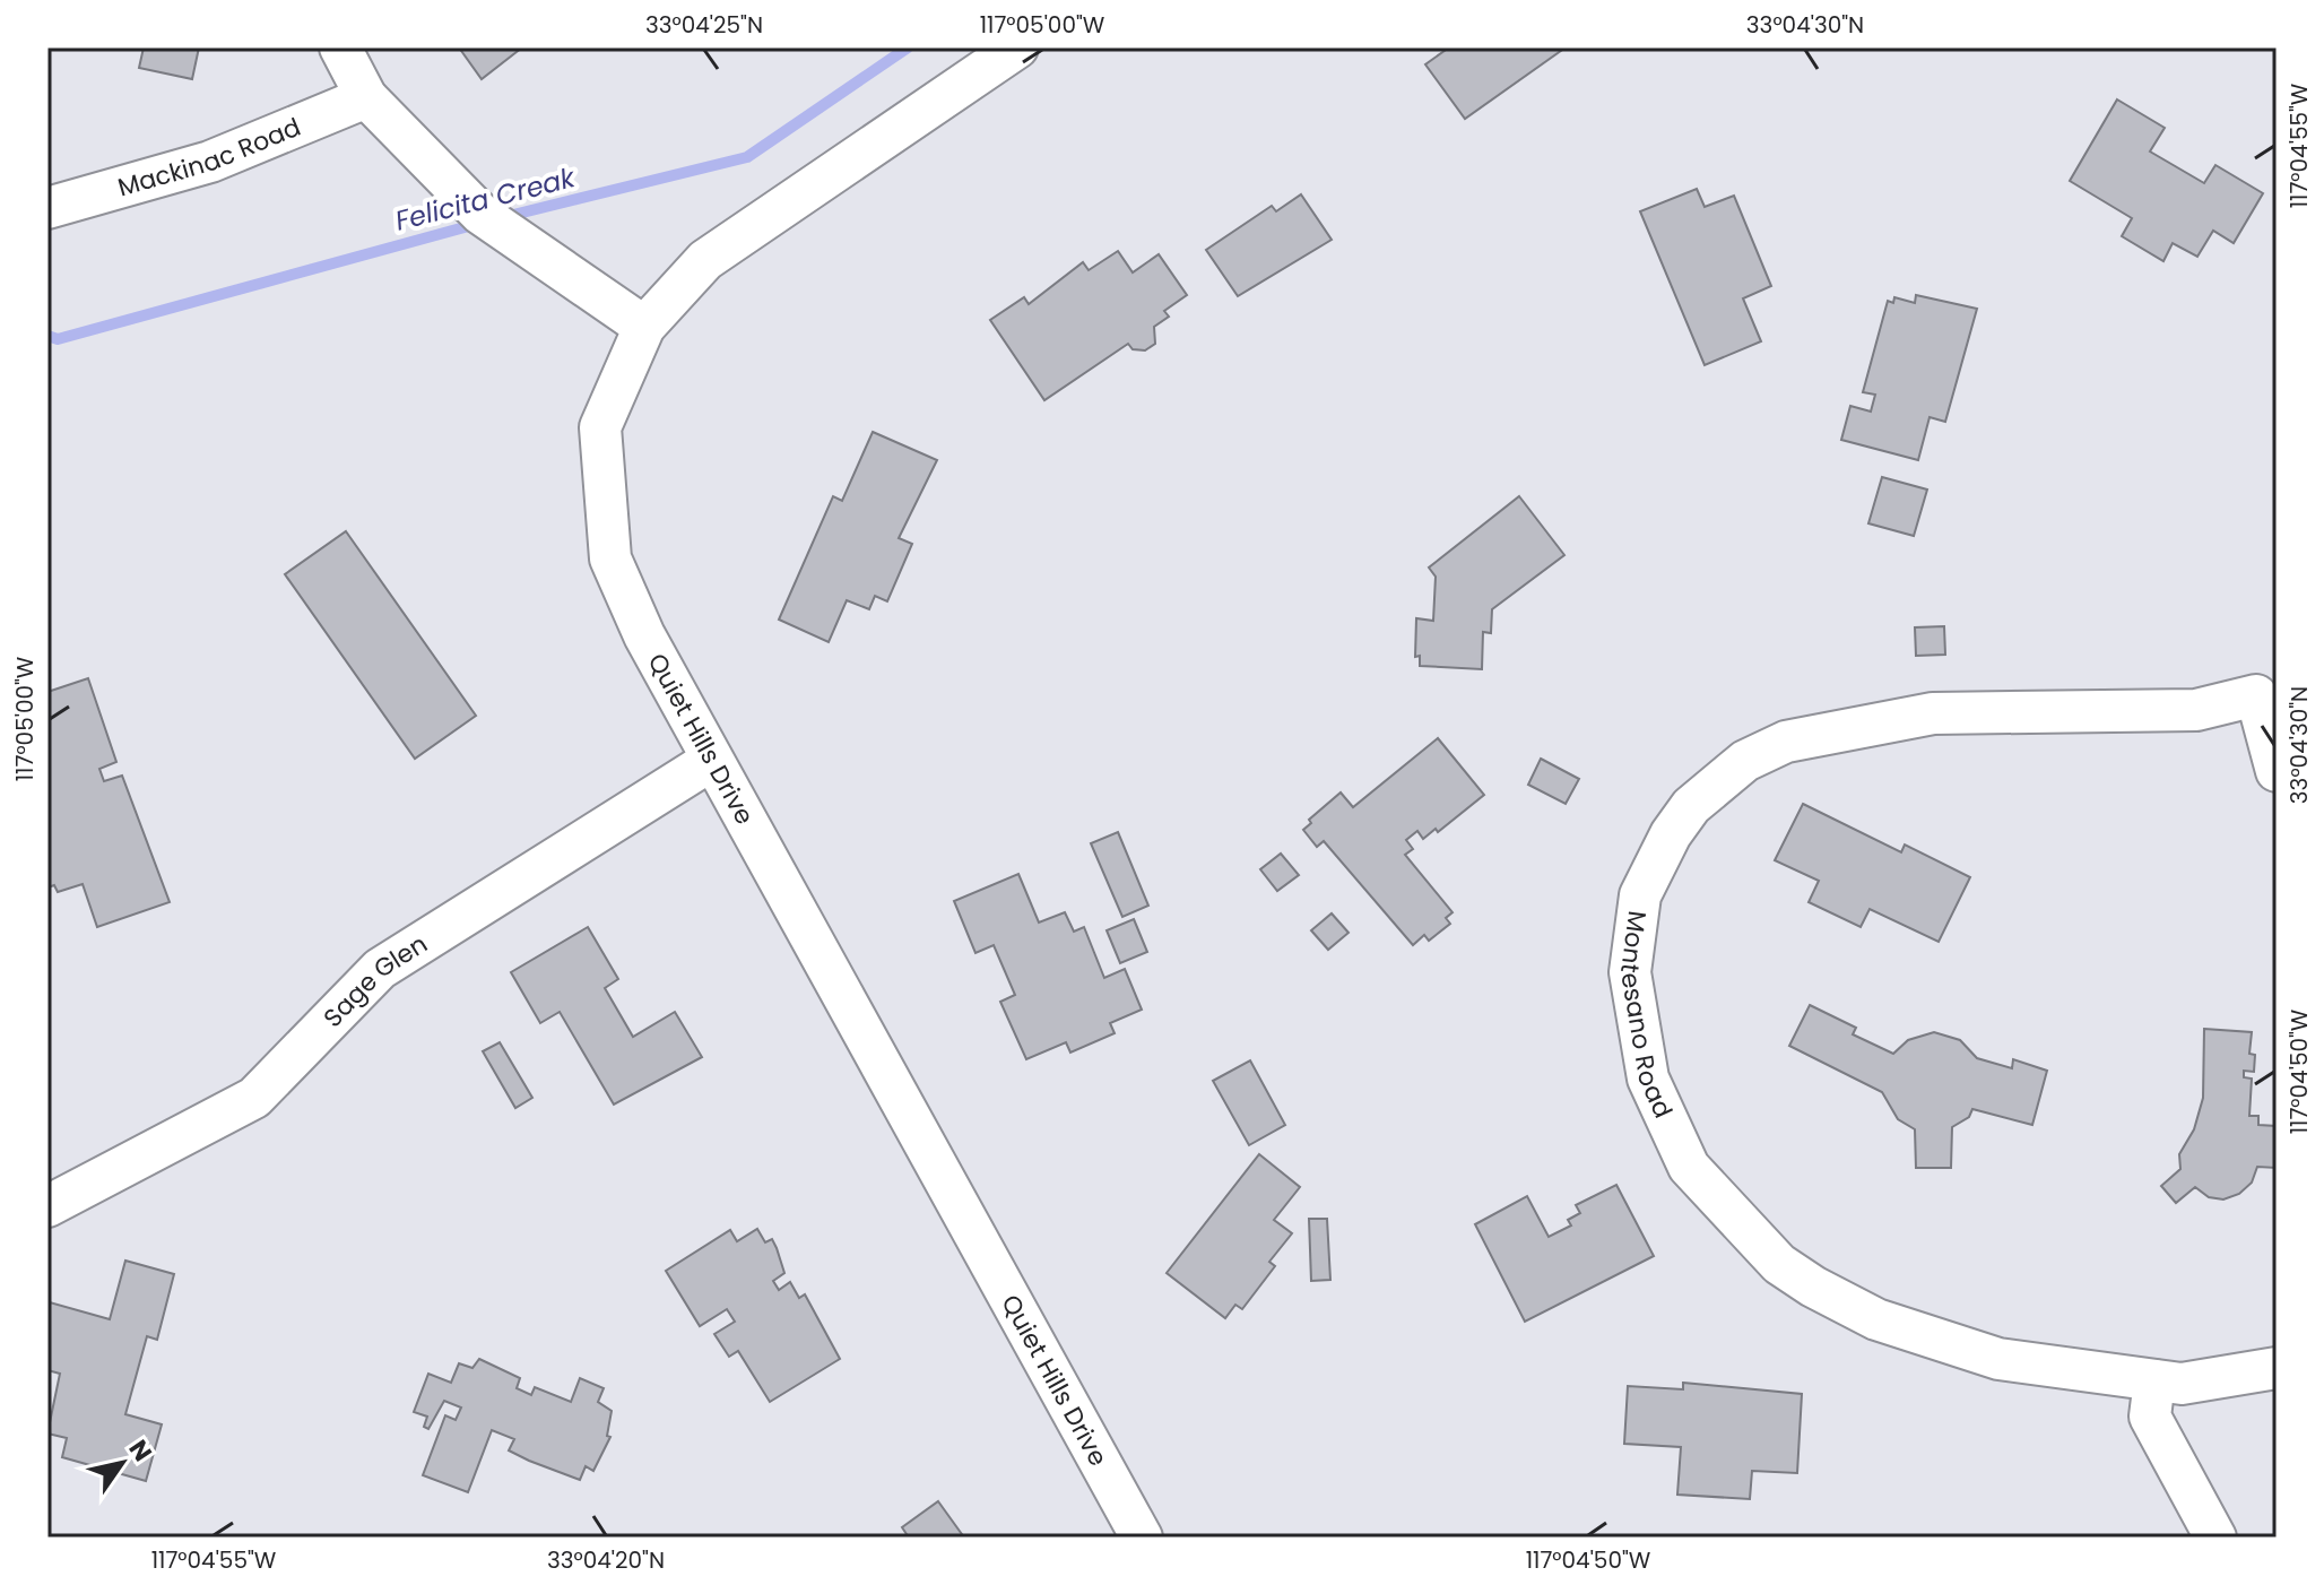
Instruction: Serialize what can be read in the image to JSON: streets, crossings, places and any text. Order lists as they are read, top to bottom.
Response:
{
  "streets": {
    "street": [
      "Mackinac Road",
      "Quiet Hills Drive",
      "Sage Glen",
      "Montesano Road"
    ]
  },
  "crossings": [
    ["Quiet Hills Drive", "Sage Glen"]
  ],
  "water": ["Felicita Creak"],
  "north": "top right",
  "coordinates": [
    "33°04'25\"N",
    "117°05'00\"W",
    "33°04'30\"N",
    "117°04'55\"W",
    "117°04'50\"W",
    "33°04'20\"N"
  ]
}
